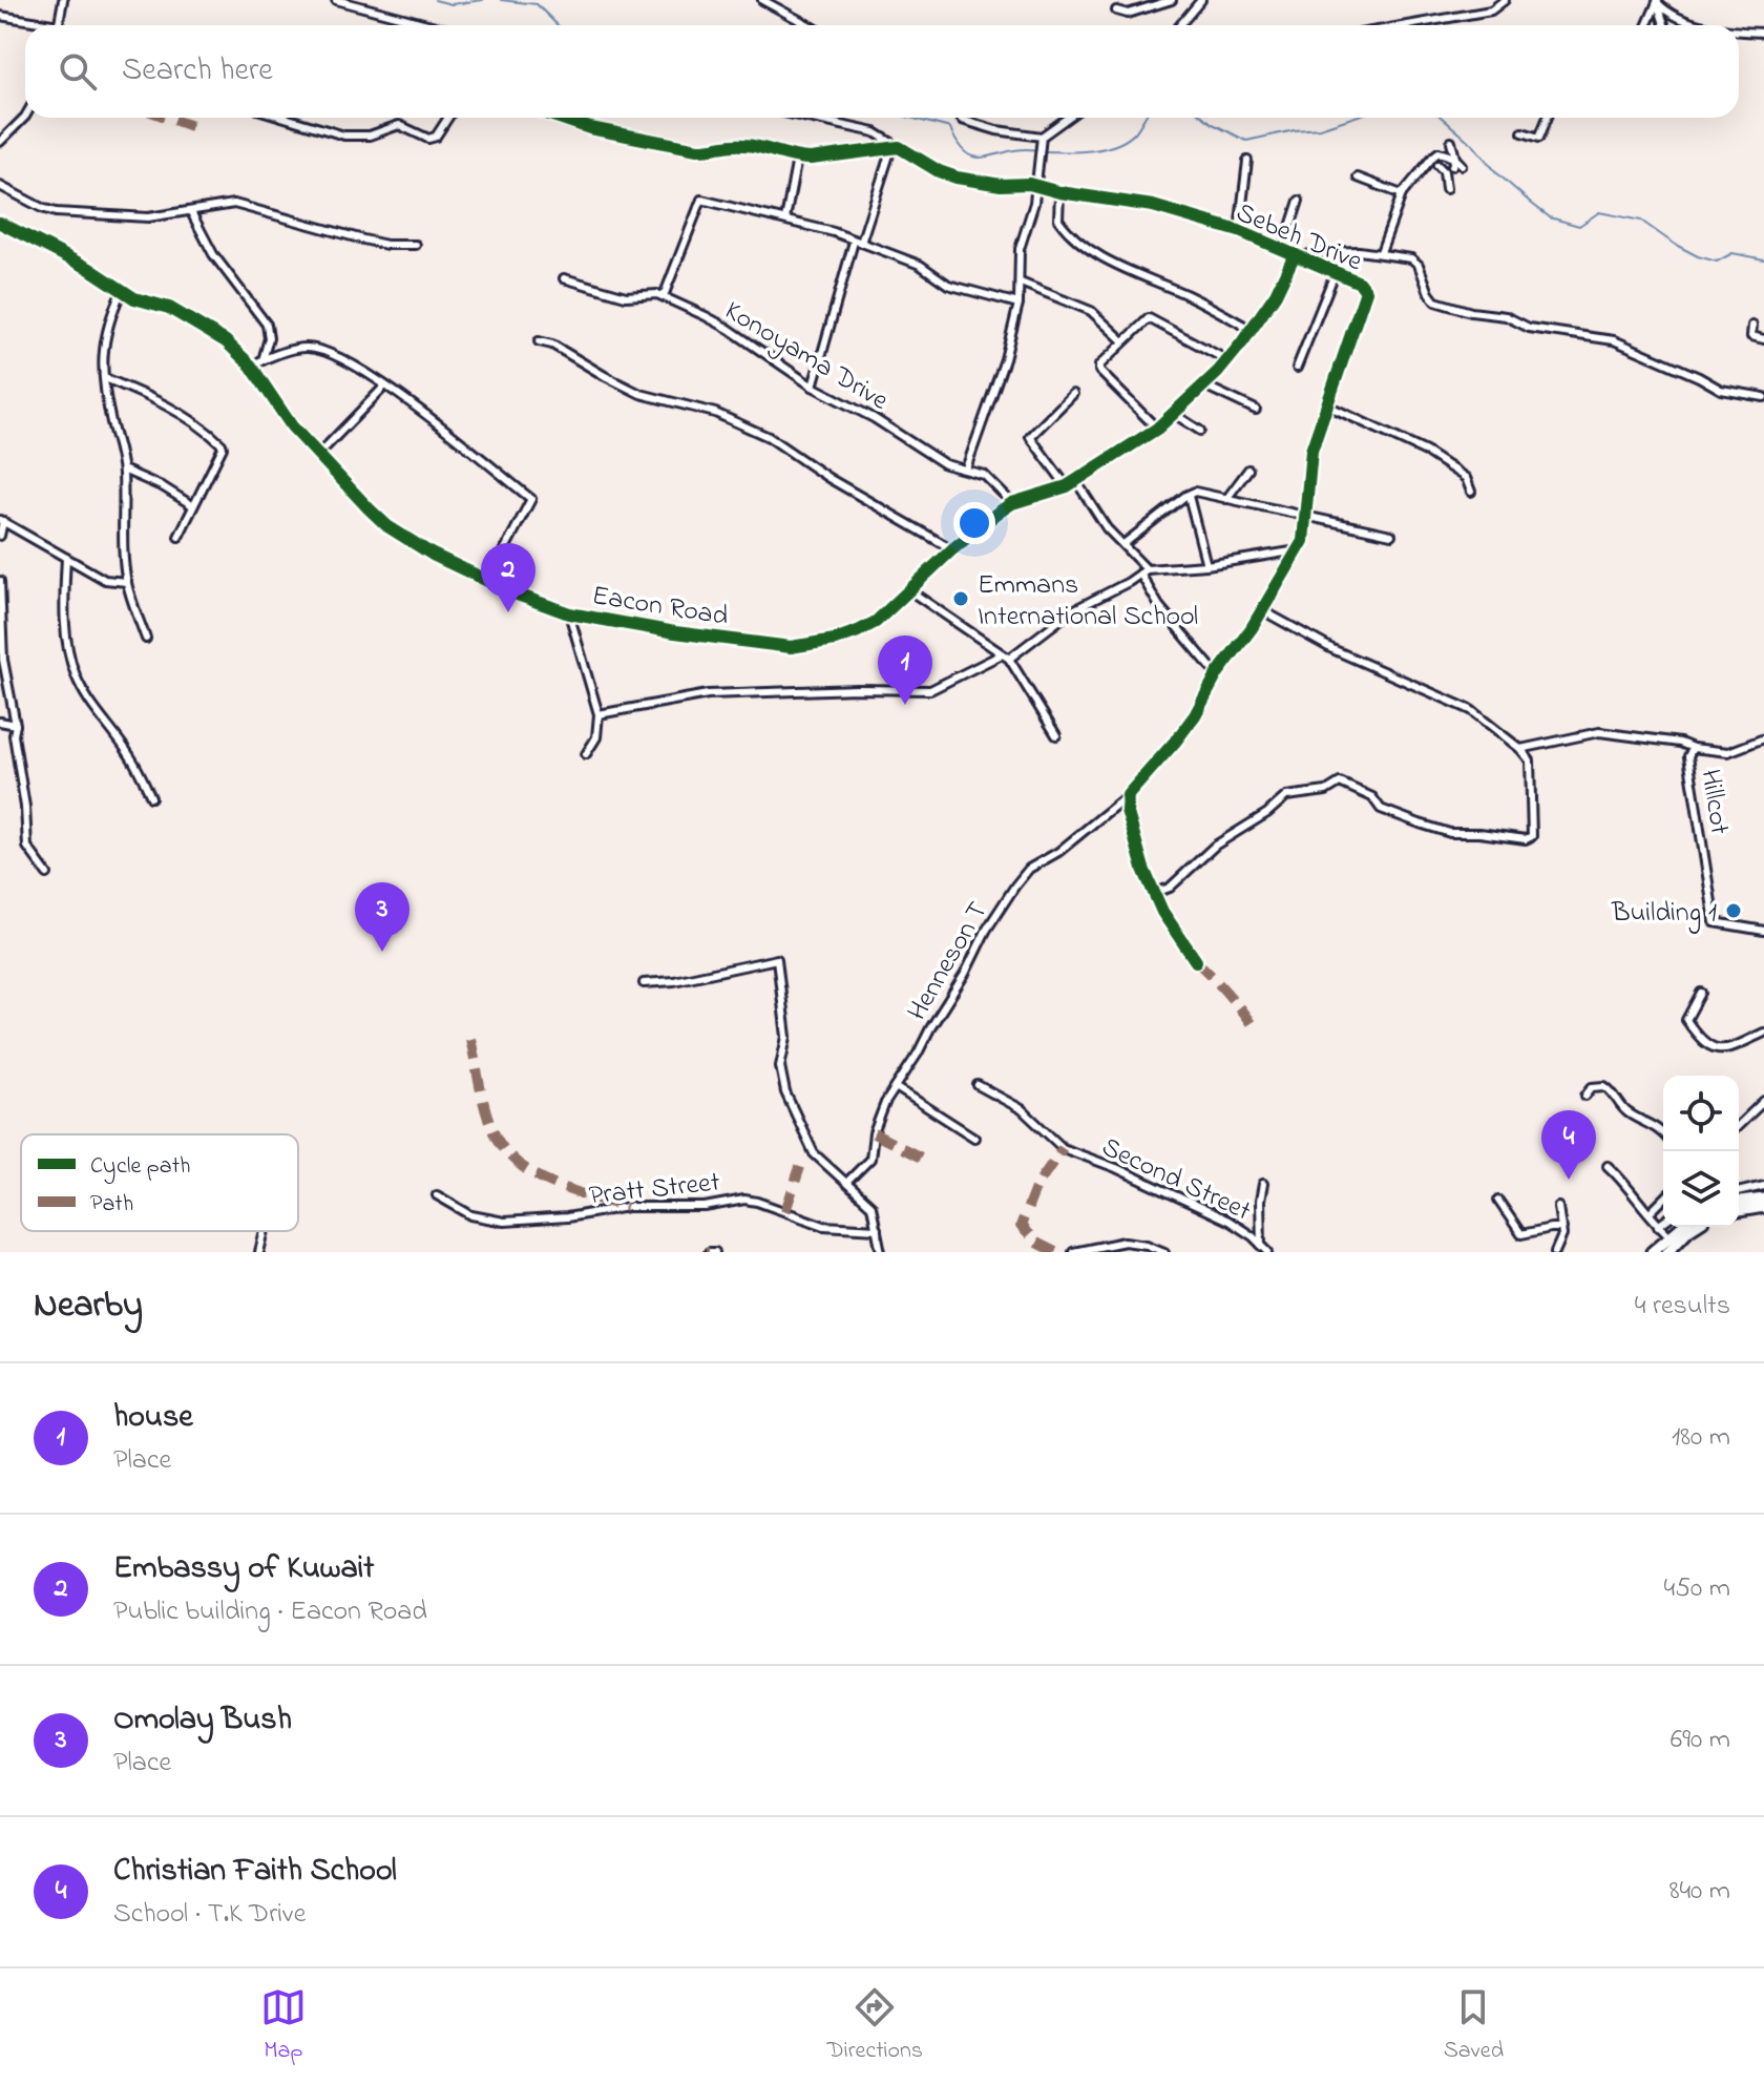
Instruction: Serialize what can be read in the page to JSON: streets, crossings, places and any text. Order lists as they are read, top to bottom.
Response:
{
  "streets": {
    "street": [
      "Sebeh Drive",
      "Konoyama Drive",
      "Eacon Road",
      "Hillcot",
      "Henneson T",
      "Second Street",
      "Pratt Street"
    ]
  },
  "crossings": [
    ["Sebeh Drive", "Eacon Road"],
    ["Sebeh Drive", "Henneson T"],
    ["Konoyama Drive", "Eacon Road"]
  ],
  "places": ["Emmans International School", "Building 1"],
  "legend": ["Cycle path", "Path"],
  "page": {
    "search": "Search here",
    "pins": [
      "2",
      "1",
      "3",
      "4"
    ],
    "heading": ["Nearby", "4 results"],
    "list": [
      {
        "mark": "1",
        "name": "house",
        "note": "Place",
        "value": "180 m"
      },
      {
        "mark": "2",
        "name": "Embassy of Kuwait",
        "note": "Public building · Eacon Road",
        "value": "450 m"
      },
      {
        "mark": "3",
        "name": "Omolay Bush",
        "note": "Place",
        "value": "690 m"
      },
      {
        "mark": "4",
        "name": "Christian Faith School",
        "note": "School · T.K Drive",
        "value": "840 m"
      }
    ],
    "nav": ["Map", "Directions", "Saved"]
  }
}
